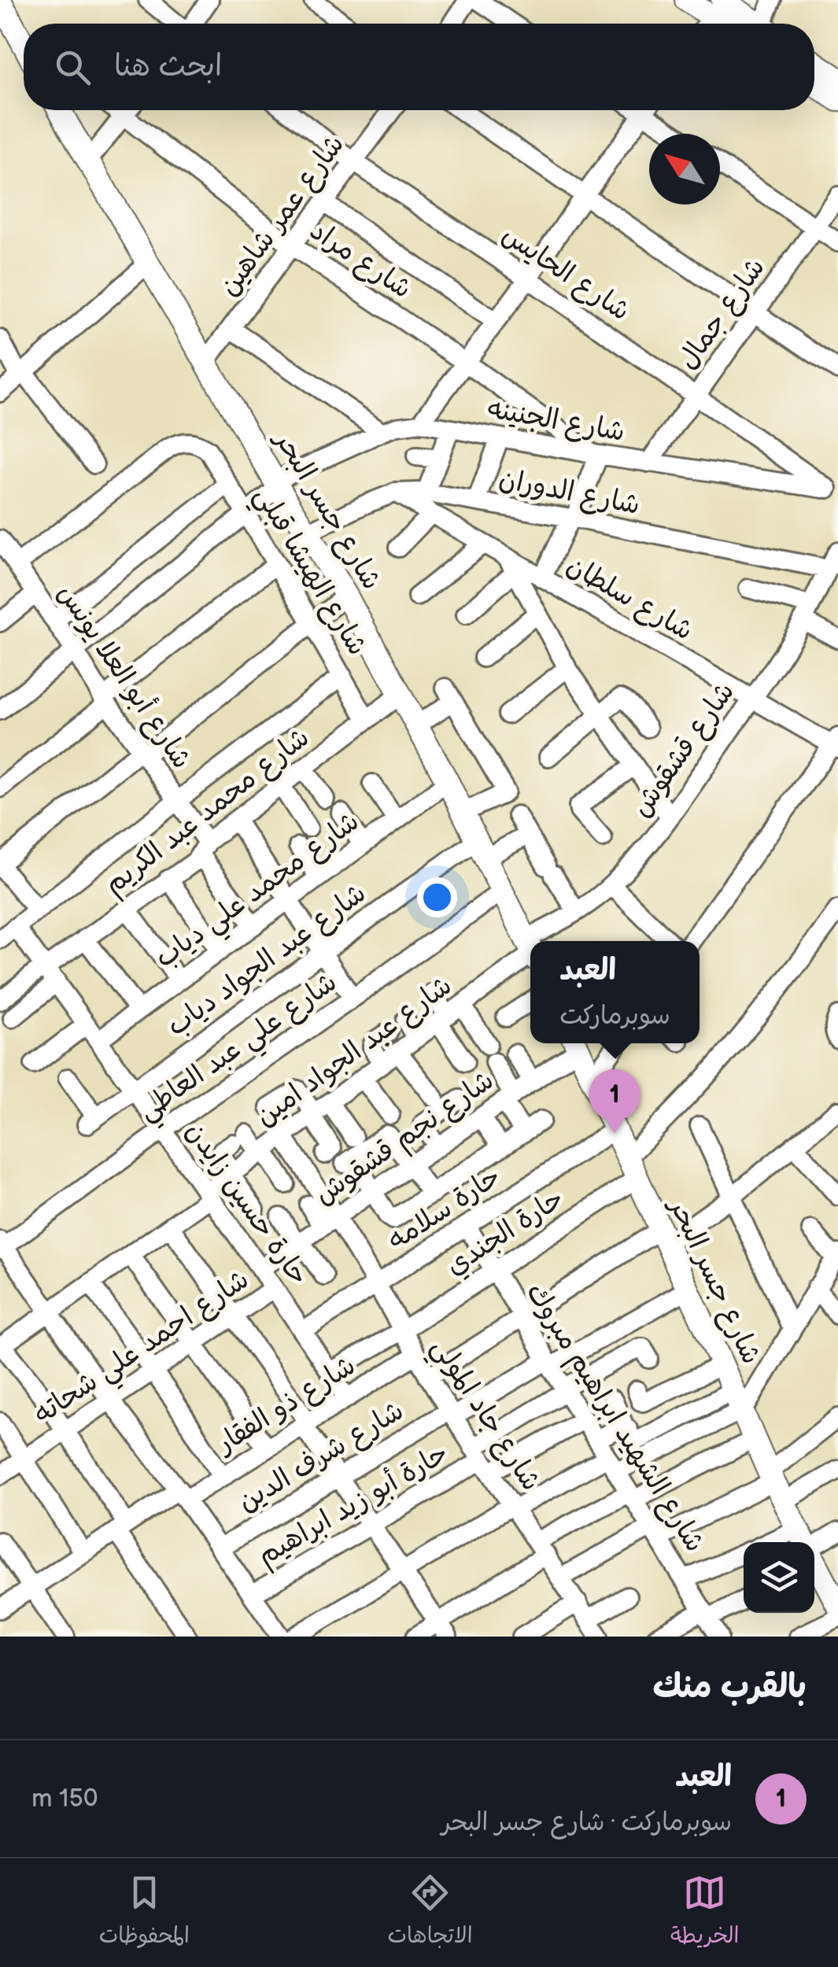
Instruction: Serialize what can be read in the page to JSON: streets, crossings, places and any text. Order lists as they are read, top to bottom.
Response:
{
  "streets": {
    "main road": ["شارع جسر البحر"],
    "street": [
      "شارع عمر شاهين",
      "شارع مراد",
      "شارع الحايس",
      "شارع جمال",
      "شارع الجنينه",
      "شارع الدوران",
      "شارع الهيشا قبلي",
      "شارع سلطان",
      "شارع أبو العلا يونس",
      "شارع قشقوش",
      "شارع محمد عبد الكريم",
      "شارع محمد علي دياب",
      "شارع عبد الجواد دياب",
      "شارع علي عبد العاطي",
      "شارع عبد الجواد امين",
      "شارع نجم قشقوش",
      "حارة حسين زايدن",
      "حارة سلامه",
      "حارة الجندي",
      "شارع احمد علي شحاته",
      "شارع ذو الفقار",
      "شارع جاد المولي",
      "شارع الشهيد ابراهيم مبروك",
      "شارع شرف الدين",
      "حارة أبو زيد ابراهيم"
    ]
  },
  "crossings": [
    ["شارع عمر شاهين", "شارع مراد"],
    ["شارع عمر شاهين", "شارع الحايس"],
    ["شارع عمر شاهين", "شارع جسر البحر"],
    ["شارع مراد", "شارع الجنينه"],
    ["شارع الحايس", "شارع جمال"],
    ["شارع الحايس", "شارع الجنينه"],
    ["شارع جمال", "شارع الجنينه"],
    ["شارع الجنينه", "شارع جسر البحر"],
    ["شارع الجنينه", "شارع الهيشا قبلي"],
    ["شارع الجنينه", "شارع أبو العلا يونس"],
    ["شارع الدوران", "شارع جسر البحر"],
    ["شارع الدوران", "شارع سلطان"],
    ["شارع الدوران", "شارع قشقوش"],
    ["شارع جسر البحر", "شارع محمد عبد الكريم"],
    ["شارع جسر البحر", "شارع محمد علي دياب"],
    ["شارع جسر البحر", "شارع عبد الجواد دياب"],
    ["شارع جسر البحر", "شارع علي عبد العاطي"],
    ["شارع جسر البحر", "شارع نجم قشقوش"],
    ["شارع جسر البحر", "حارة سلامه"],
    ["شارع جسر البحر", "حارة الجندي"],
    ["شارع جسر البحر", "شارع شرف الدين"],
    ["شارع الهيشا قبلي", "شارع أبو العلا يونس"],
    ["شارع الهيشا قبلي", "شارع محمد عبد الكريم"],
    ["شارع سلطان", "شارع قشقوش"],
    ["شارع أبو العلا يونس", "شارع محمد عبد الكريم"],
    ["شارع أبو العلا يونس", "شارع محمد علي دياب"],
    ["شارع محمد عبد الكريم", "حارة حسين زايدن"],
    ["شارع محمد علي دياب", "حارة حسين زايدن"],
    ["شارع عبد الجواد دياب", "حارة حسين زايدن"],
    ["شارع علي عبد العاطي", "حارة حسين زايدن"],
    ["شارع عبد الجواد امين", "حارة حسين زايدن"],
    ["شارع نجم قشقوش", "حارة حسين زايدن"],
    ["شارع نجم قشقوش", "شارع جاد المولي"],
    ["حارة حسين زايدن", "حارة سلامه"],
    ["حارة حسين زايدن", "حارة الجندي"],
    ["حارة حسين زايدن", "شارع احمد علي شحاته"],
    ["حارة حسين زايدن", "شارع ذو الفقار"],
    ["حارة سلامه", "شارع جاد المولي"],
    ["حارة سلامه", "شارع الشهيد ابراهيم مبروك"],
    ["حارة الجندي", "شارع جاد المولي"],
    ["حارة الجندي", "شارع الشهيد ابراهيم مبروك"],
    ["شارع ذو الفقار", "شارع جاد المولي"],
    ["شارع جاد المولي", "شارع شرف الدين"],
    ["شارع جاد المولي", "حارة أبو زيد ابراهيم"],
    ["شارع الشهيد ابراهيم مبروك", "شارع شرف الدين"]
  ],
  "north": "top left",
  "page": {
    "search": "ابحث هنا",
    "popup": ["العبد", "سوبرماركت"],
    "pins": "1",
    "heading": "بالقرب منك",
    "list": [
      {
        "mark": "1",
        "name": "العبد",
        "note": "سوبرماركت · شارع جسر البحر",
        "value": "150 m"
      }
    ],
    "nav": ["الخريطة", "الاتجاهات", "المحفوظات"]
  }
}
